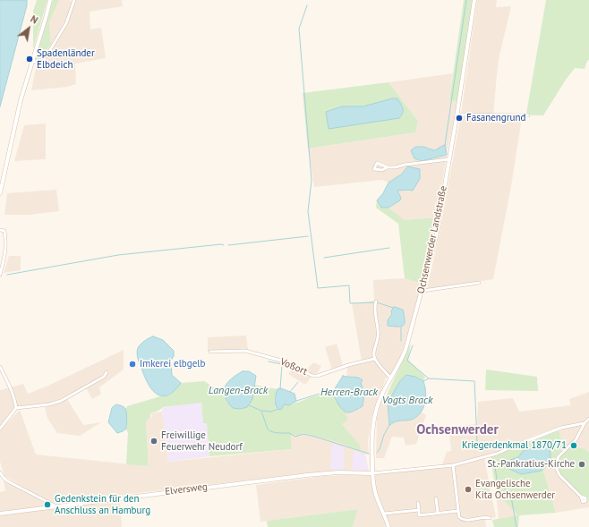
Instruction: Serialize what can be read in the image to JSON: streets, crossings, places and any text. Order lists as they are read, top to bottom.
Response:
{
  "streets": {
    "street": ["Ochsenwerder Landstraße", "Voßort", "Elversweg"]
  },
  "crossings": [
    ["Ochsenwerder Landstraße", "Elversweg"]
  ],
  "districts": ["Ochsenwerder"],
  "water": ["Langen-Brack", "Herren-Brack", "Vogts Brack"],
  "places": [
    "Spadenländer Elbdeich",
    "Fasanengrund",
    "Imkerei elbgelb",
    "Freiwillige Feuerwehr Neudorf",
    "Kriegerdenkmal 1870/71",
    "St.-Pankratius-Kirche",
    "Evangelische Kita Ochsenwerder",
    "Gedenkstein für den Anschluss an Hamburg"
  ],
  "north": "top right"
}
